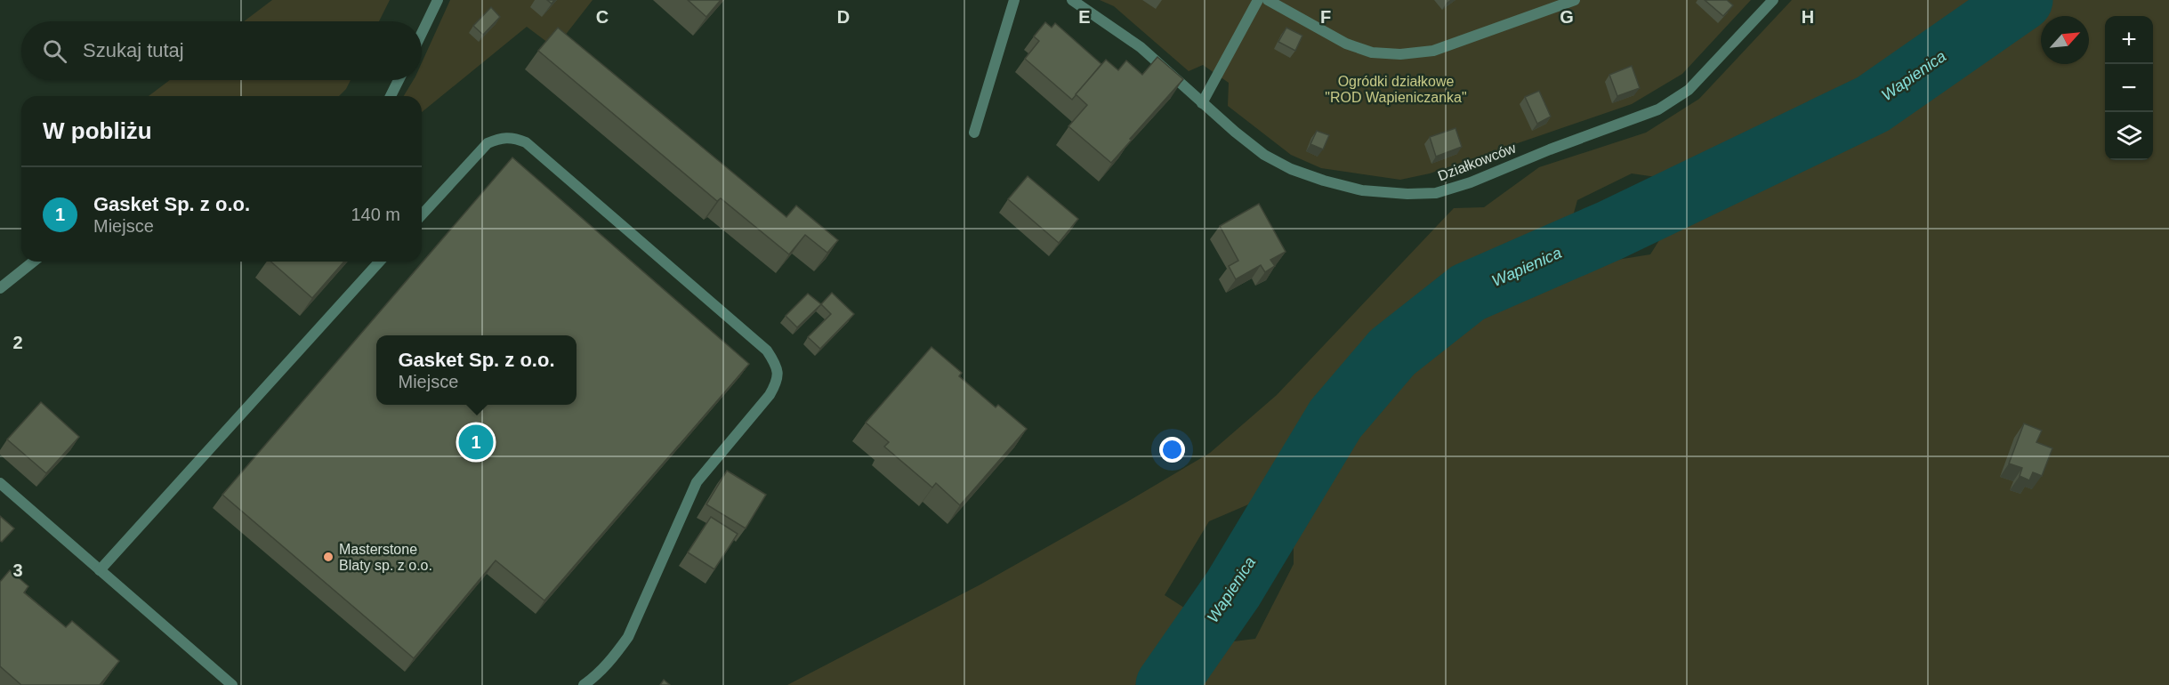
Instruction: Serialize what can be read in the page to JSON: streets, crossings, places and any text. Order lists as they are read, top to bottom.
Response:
{
  "streets": {
    "street": ["Działkowców"]
  },
  "water": ["Wapienica"],
  "parks": ["Ogródki działkowe \"ROD Wapieniczanka\""],
  "places": ["Masterstone Blaty sp. z o.o."],
  "north": "top right",
  "page": {
    "map_buttons": ["+", "−"],
    "search": "Szukaj tutaj",
    "heading": "W pobliżu",
    "list": [
      {
        "mark": "1",
        "name": "Gasket Sp. z o.o.",
        "note": "Miejsce",
        "value": "140 m"
      }
    ],
    "popup": ["Gasket Sp. z o.o.", "Miejsce"],
    "pins": "1"
  },
  "grid": {
    "columns": [
      "C",
      "D",
      "E",
      "F",
      "G",
      "H"
    ],
    "rows": ["2", "3"]
  }
}
